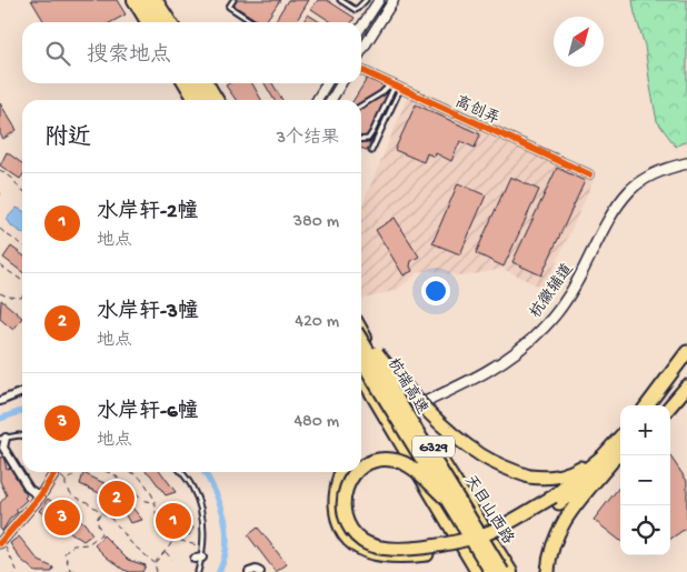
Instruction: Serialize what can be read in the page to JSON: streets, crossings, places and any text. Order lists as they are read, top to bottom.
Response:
{
  "streets": {
    "highway": ["杭瑞高速", "G329", "天目山西路"],
    "main road": ["杭徽辅道"],
    "street": ["高创弄"]
  },
  "crossings": [
    ["杭徽辅道", "天目山西路"]
  ],
  "north": "top right",
  "page": {
    "search": "搜索地点",
    "heading": ["附近", "3个结果"],
    "list": [
      {
        "mark": "1",
        "name": "水岸轩-2幢",
        "note": "地点",
        "value": "380 m"
      },
      {
        "mark": "2",
        "name": "水岸轩-3幢",
        "note": "地点",
        "value": "420 m"
      },
      {
        "mark": "3",
        "name": "水岸轩-6幢",
        "note": "地点",
        "value": "480 m"
      }
    ],
    "map_buttons": ["+", "−"],
    "pins": ["2", "3", "1"]
  }
}
